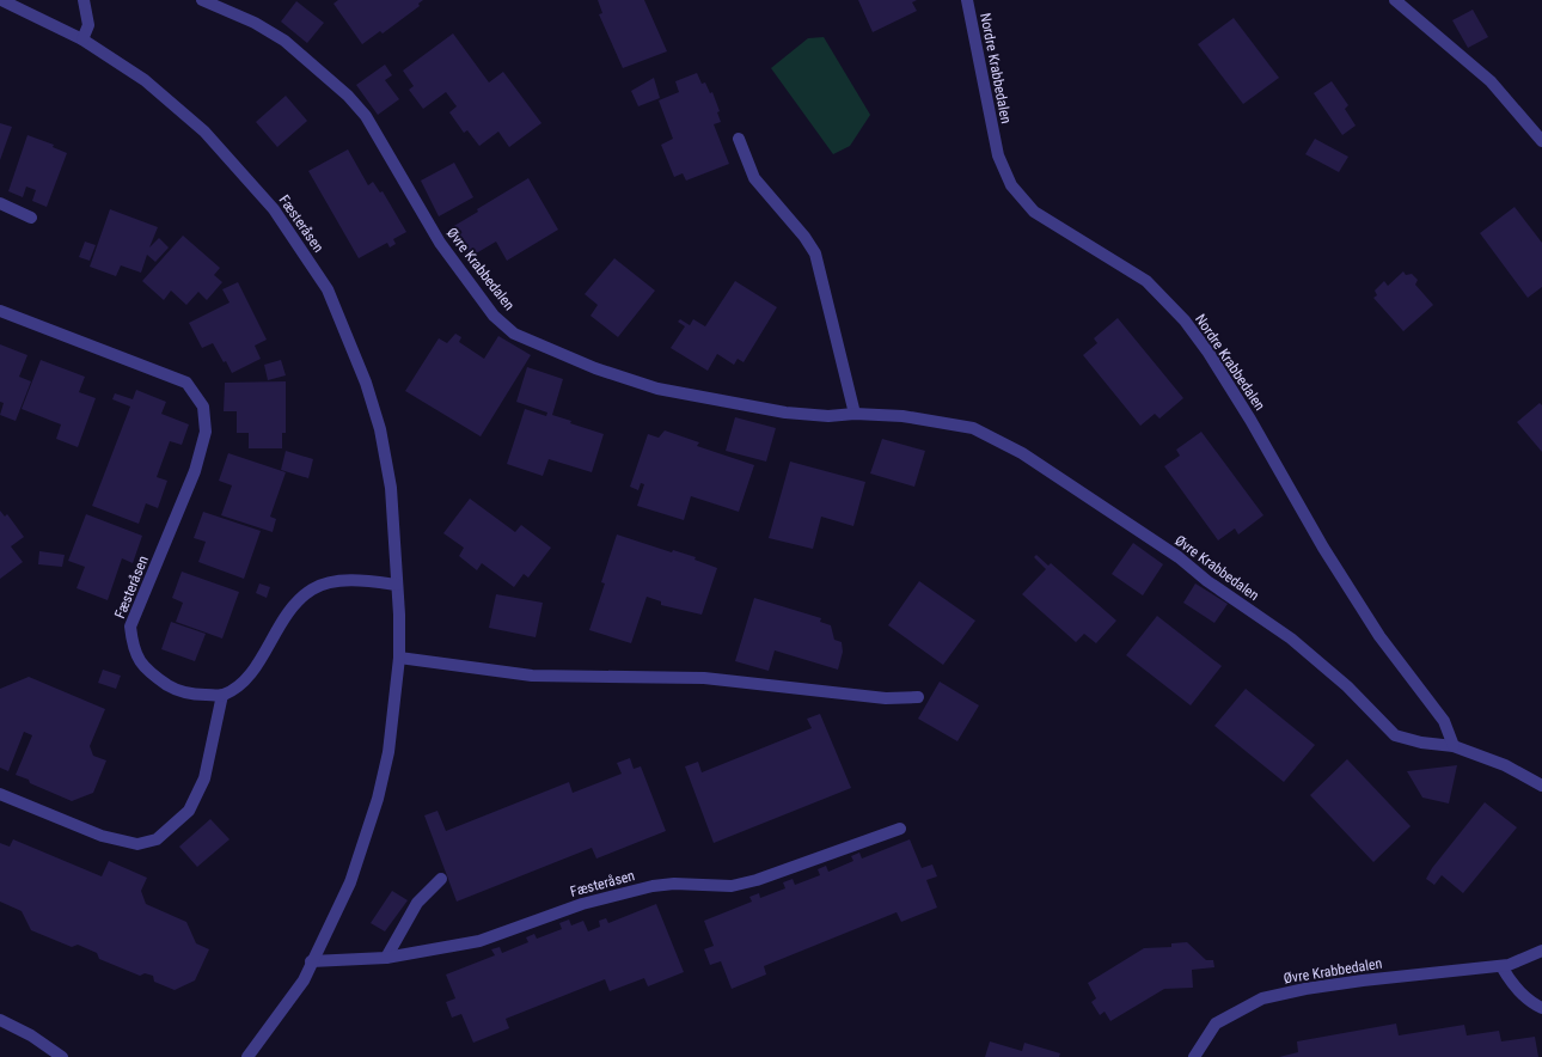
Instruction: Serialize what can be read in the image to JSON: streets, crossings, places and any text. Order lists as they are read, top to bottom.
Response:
{
  "streets": {
    "street": ["Nordre Krabbedalen", "Fæsteråsen", "Øvre Krabbedalen"]
  },
  "crossings": [
    ["Nordre Krabbedalen", "Øvre Krabbedalen"]
  ]
}
